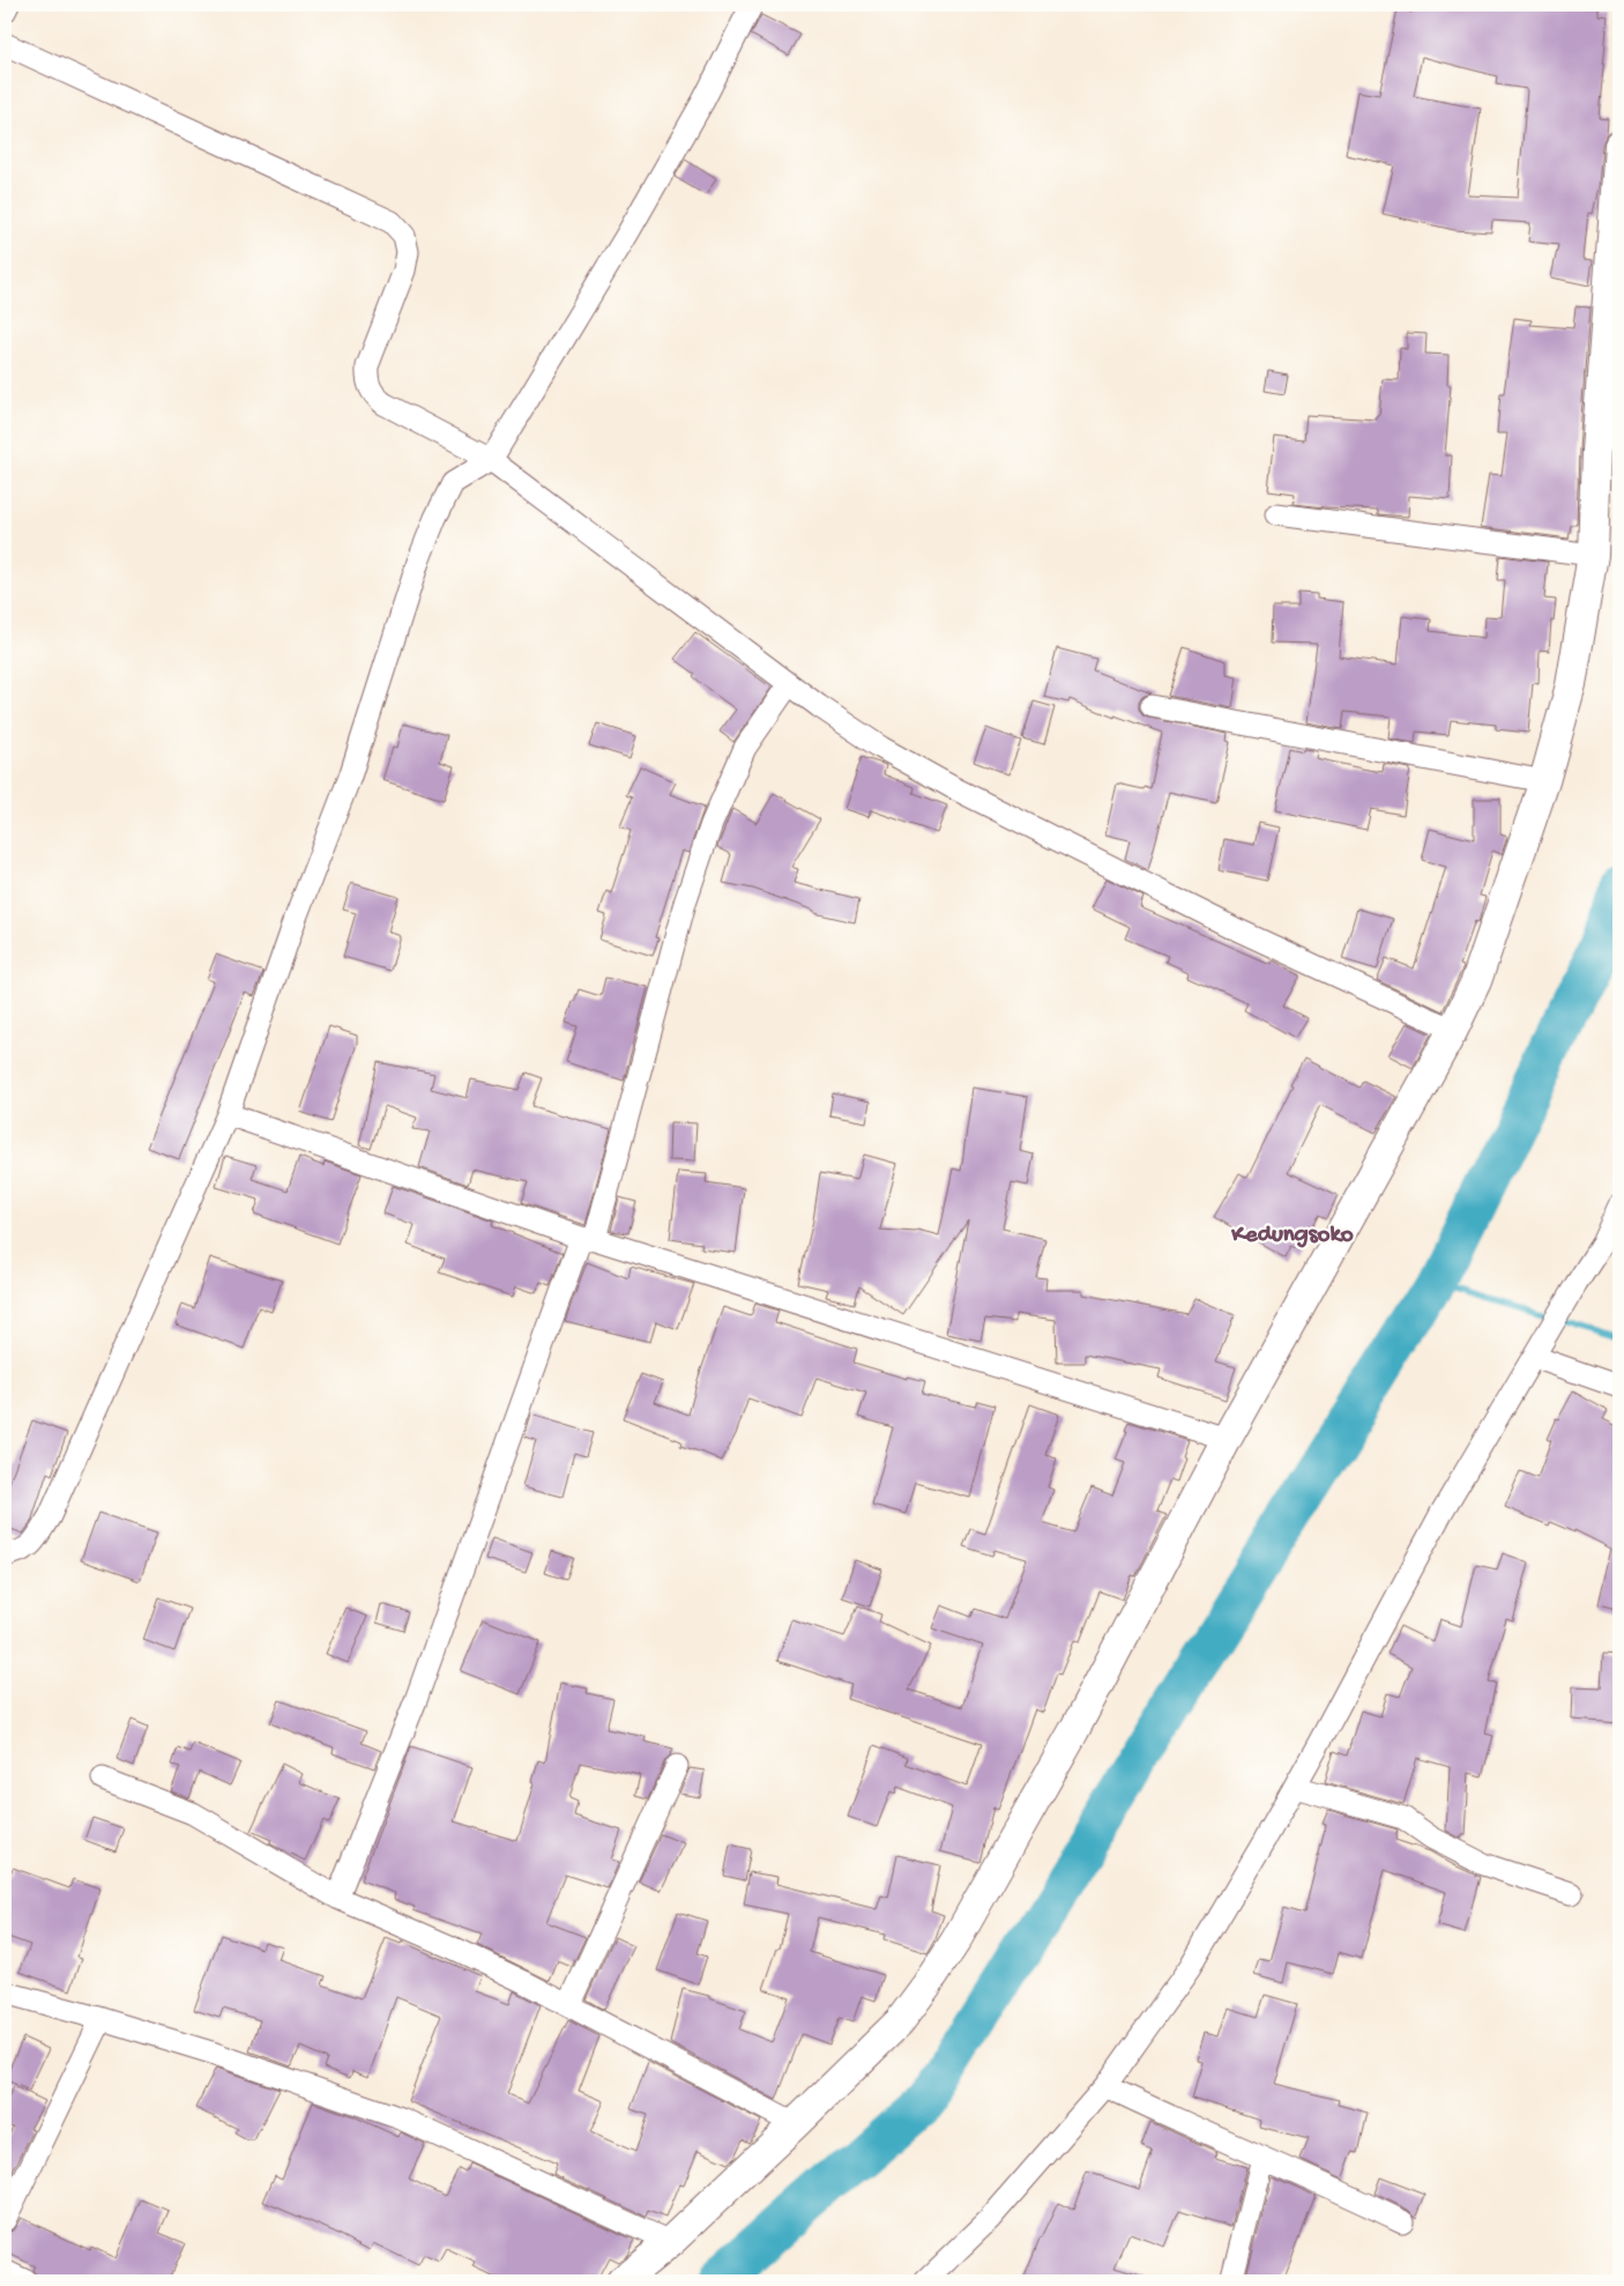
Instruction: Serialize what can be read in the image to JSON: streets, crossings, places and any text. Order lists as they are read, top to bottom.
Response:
{
  "districts": ["Kedungsoko"]
}
